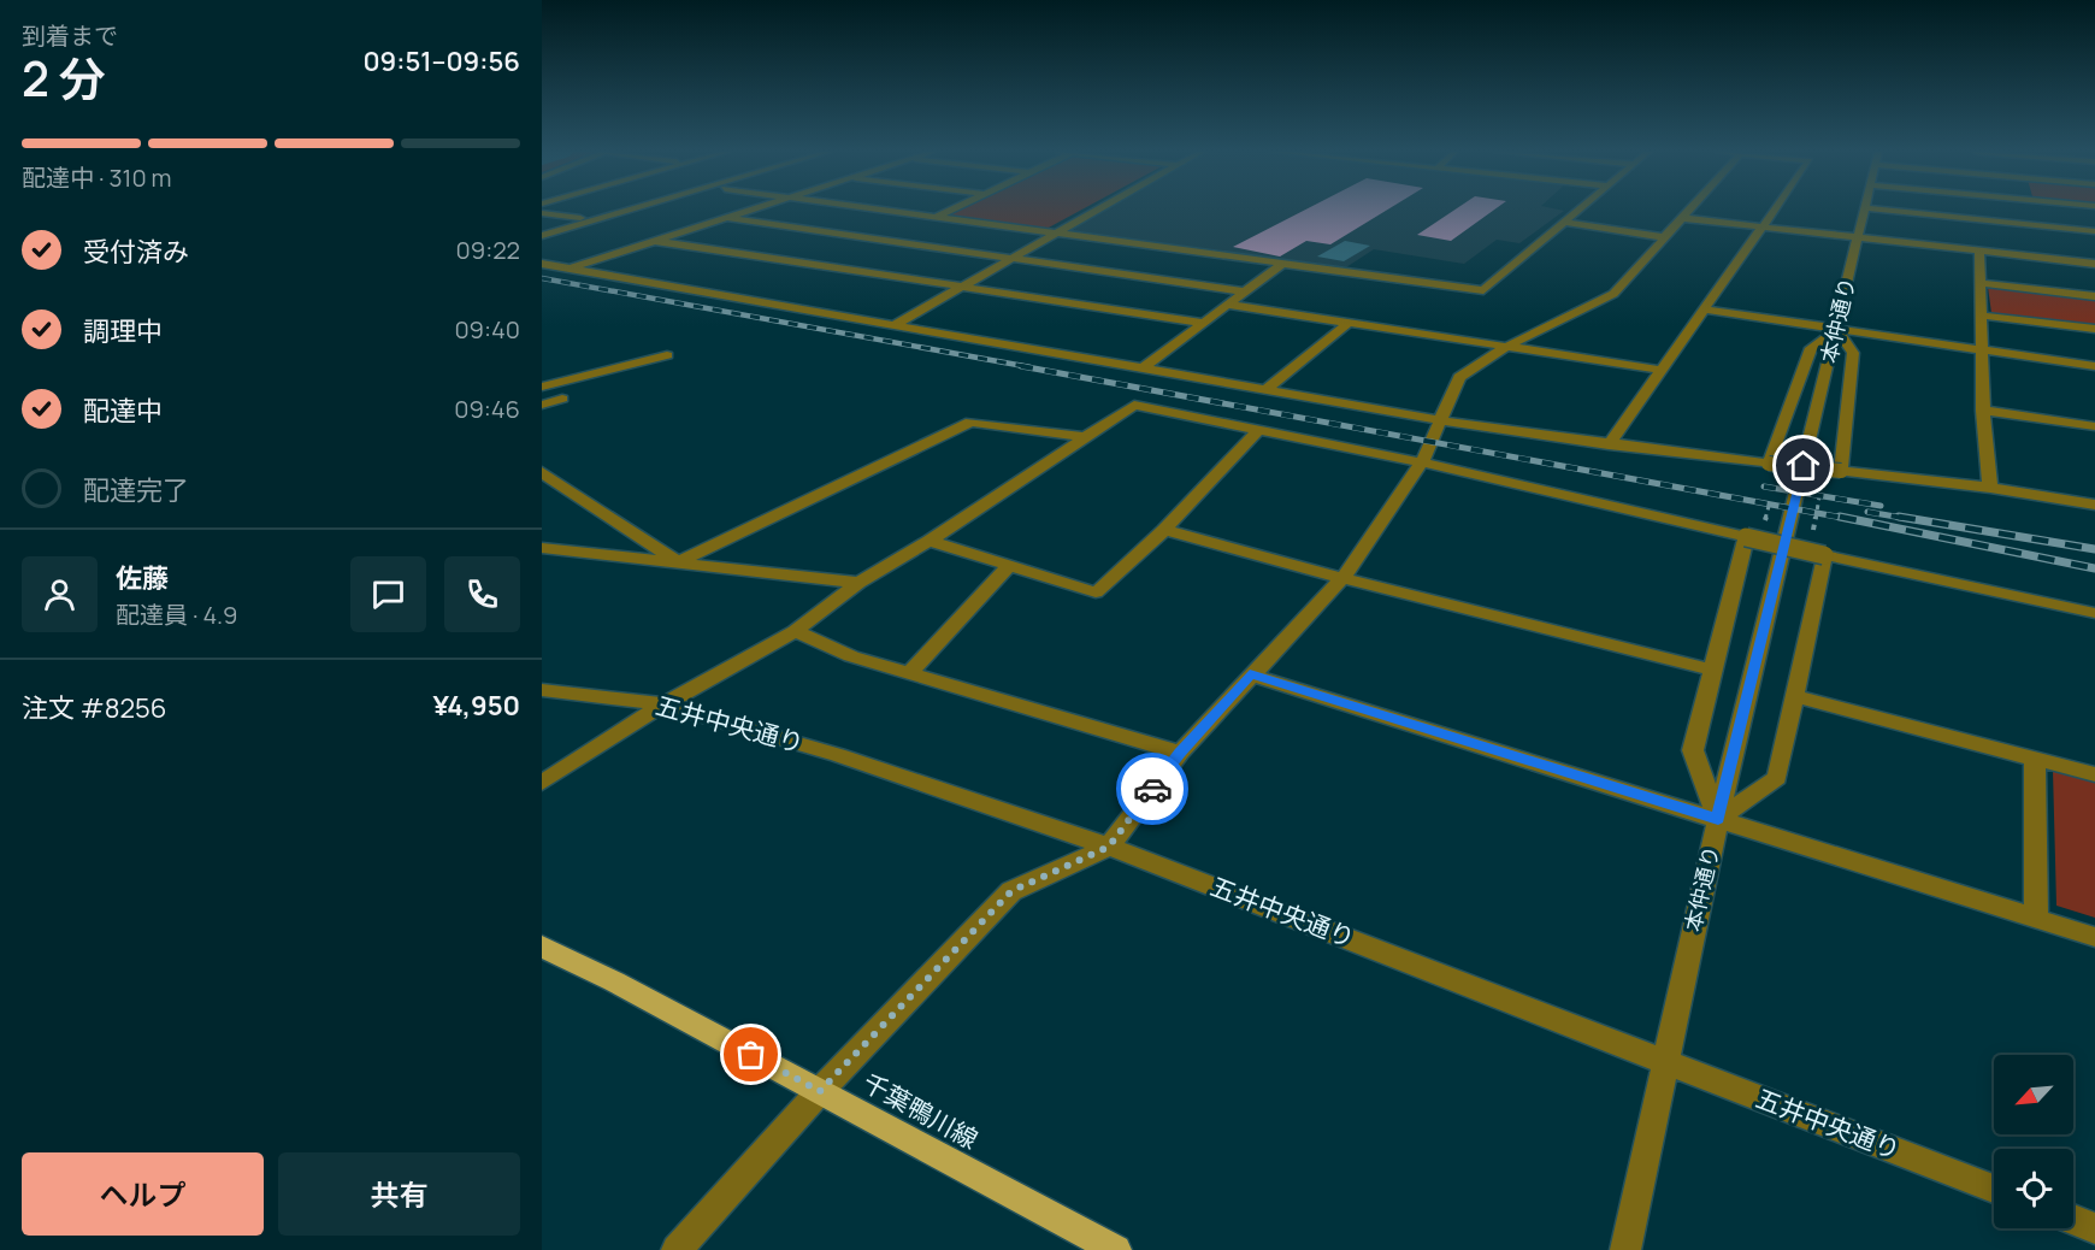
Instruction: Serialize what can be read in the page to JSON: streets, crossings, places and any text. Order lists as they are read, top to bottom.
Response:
{
  "streets": {
    "main road": ["千葉鴨川線"],
    "street": ["本仲通り", "五井中央通り"]
  },
  "crossings": [
    ["本仲通り", "五井中央通り"]
  ],
  "north": "bottom left",
  "page": {
    "heading": ["2 分", "到着まで", "09:51–09:56"],
    "panel": [
      "佐藤",
      "配達員 · 4.9",
      "注文 #8256",
      "¥4,950"
    ],
    "bar": "配達中 · 310 m",
    "list": [
      ["受付済み", "09:22"],
      ["調理中", "09:40"],
      ["配達中", "09:46"],
      "配達完了"
    ],
    "buttons": ["ヘルプ", "共有"]
  }
}
